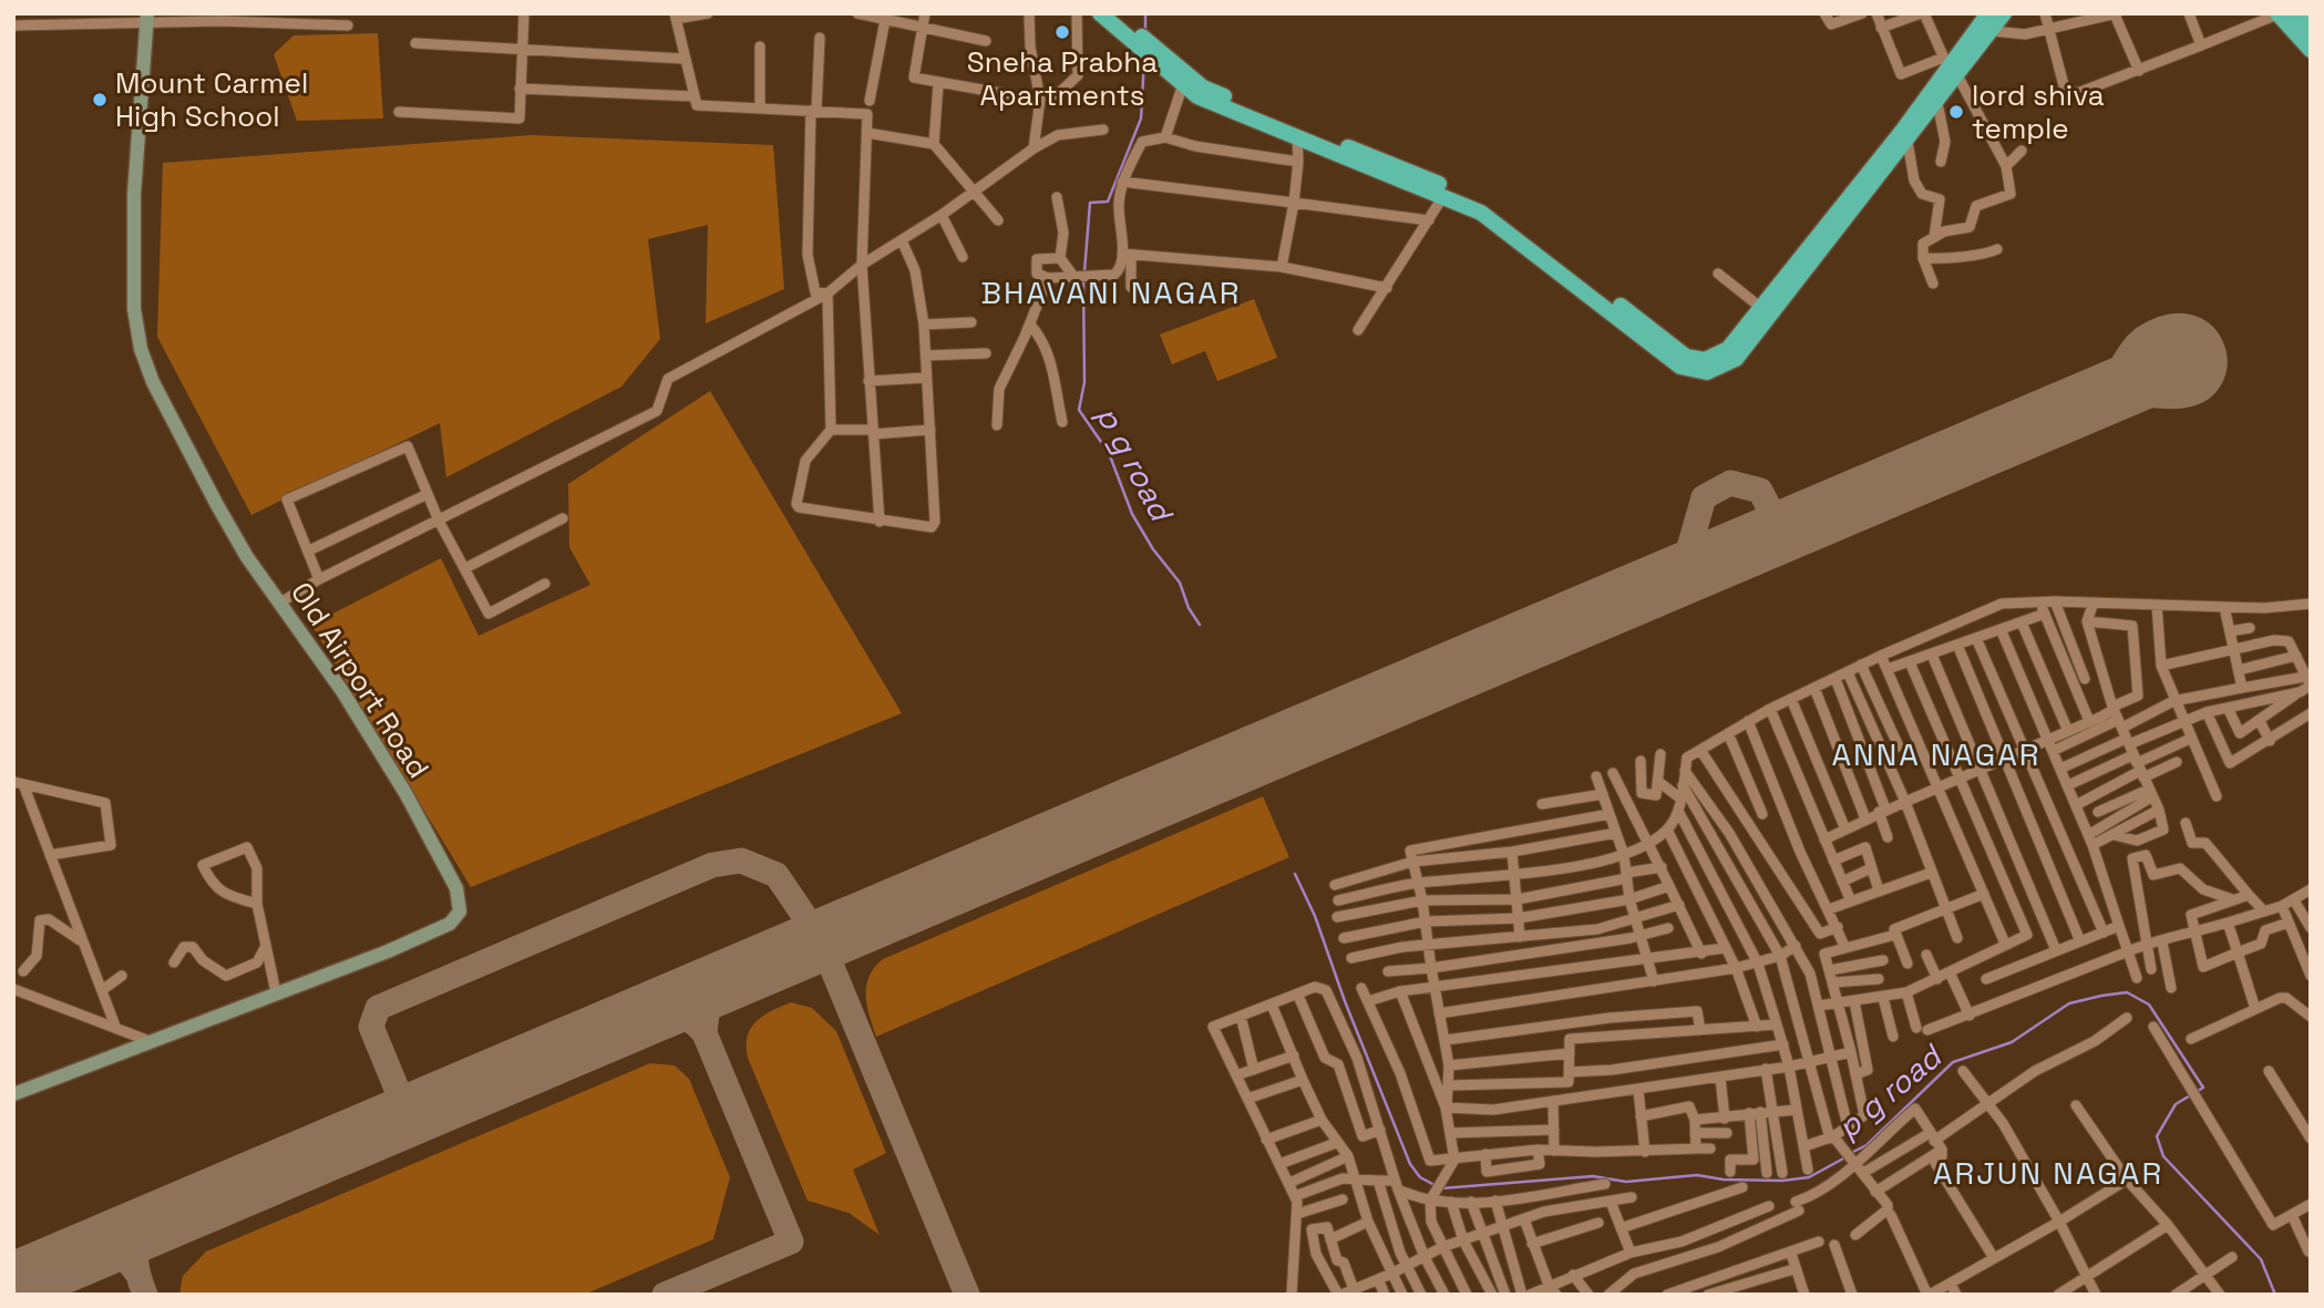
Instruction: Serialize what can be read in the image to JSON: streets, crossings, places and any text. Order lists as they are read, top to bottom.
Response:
{
  "streets": {
    "main road": ["Old Airport Road"]
  },
  "districts": ["BHAVANI NAGAR", "ANNA NAGAR", "ARJUN NAGAR"],
  "water": ["p g road"],
  "places": ["Sneha Prabha Apartments", "Mount Carmel High School", "lord shiva temple"]
}
